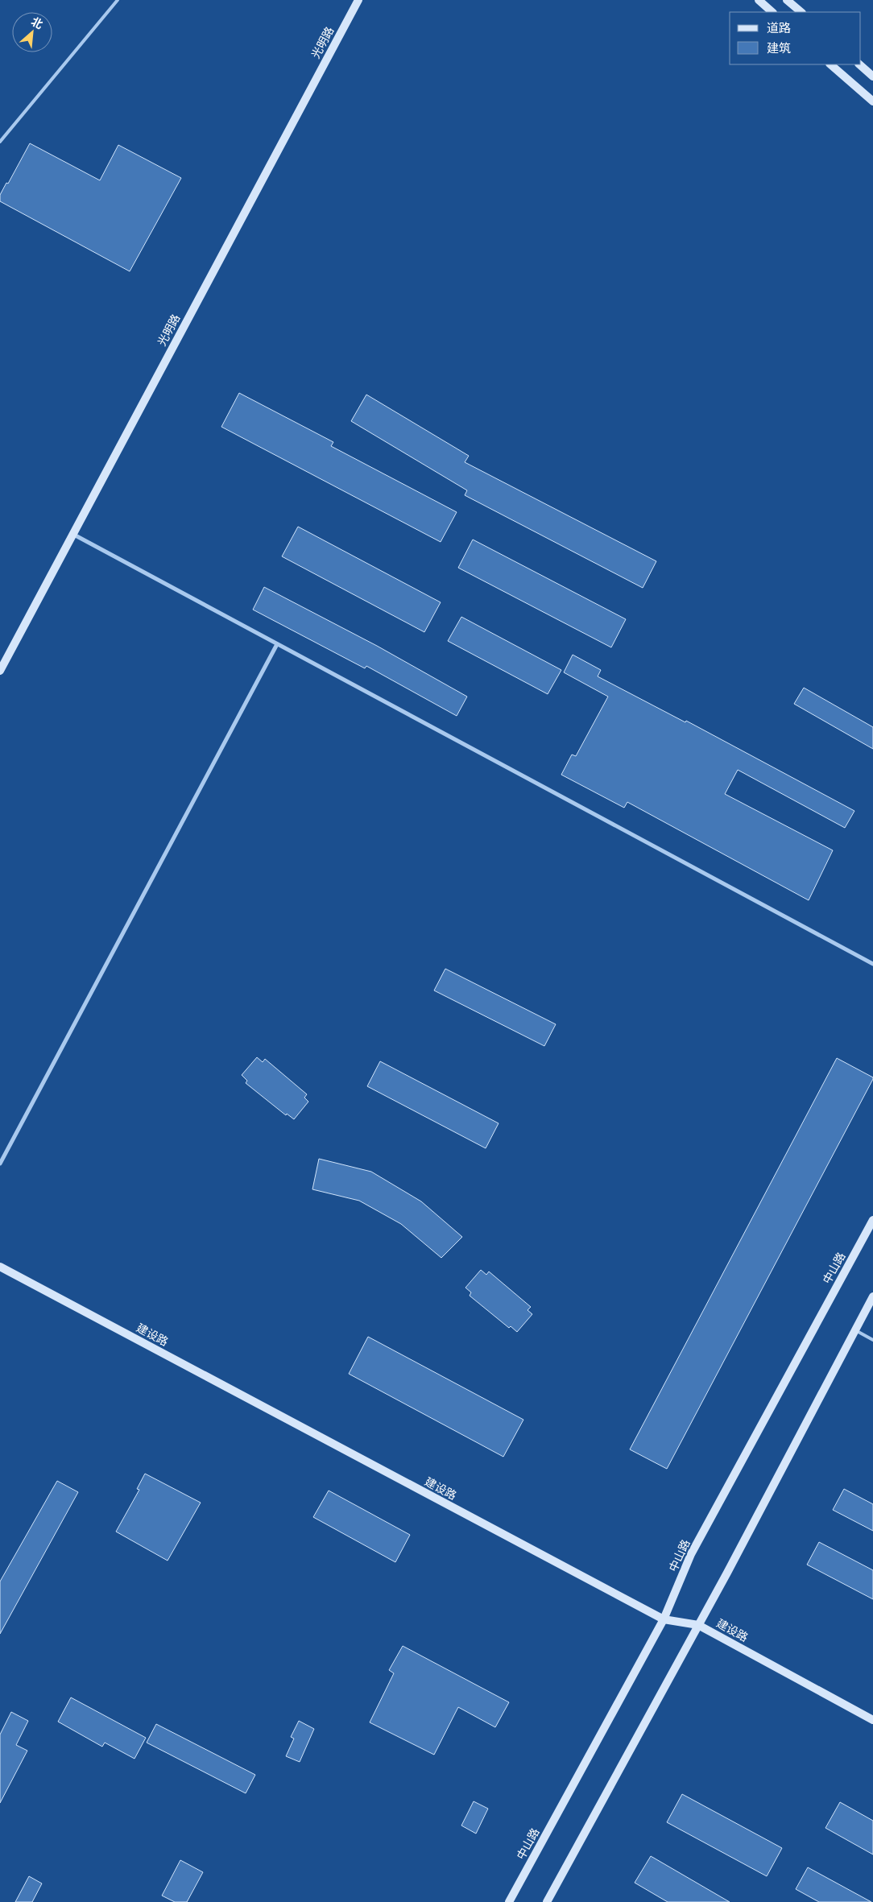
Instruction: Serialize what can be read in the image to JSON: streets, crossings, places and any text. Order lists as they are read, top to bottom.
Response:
{
  "streets": {
    "street": ["光明路", "中山路", "建设路"]
  },
  "crossings": [
    ["中山路", "建设路"]
  ],
  "legend": ["道路", "建筑"],
  "north": "top right"
}
